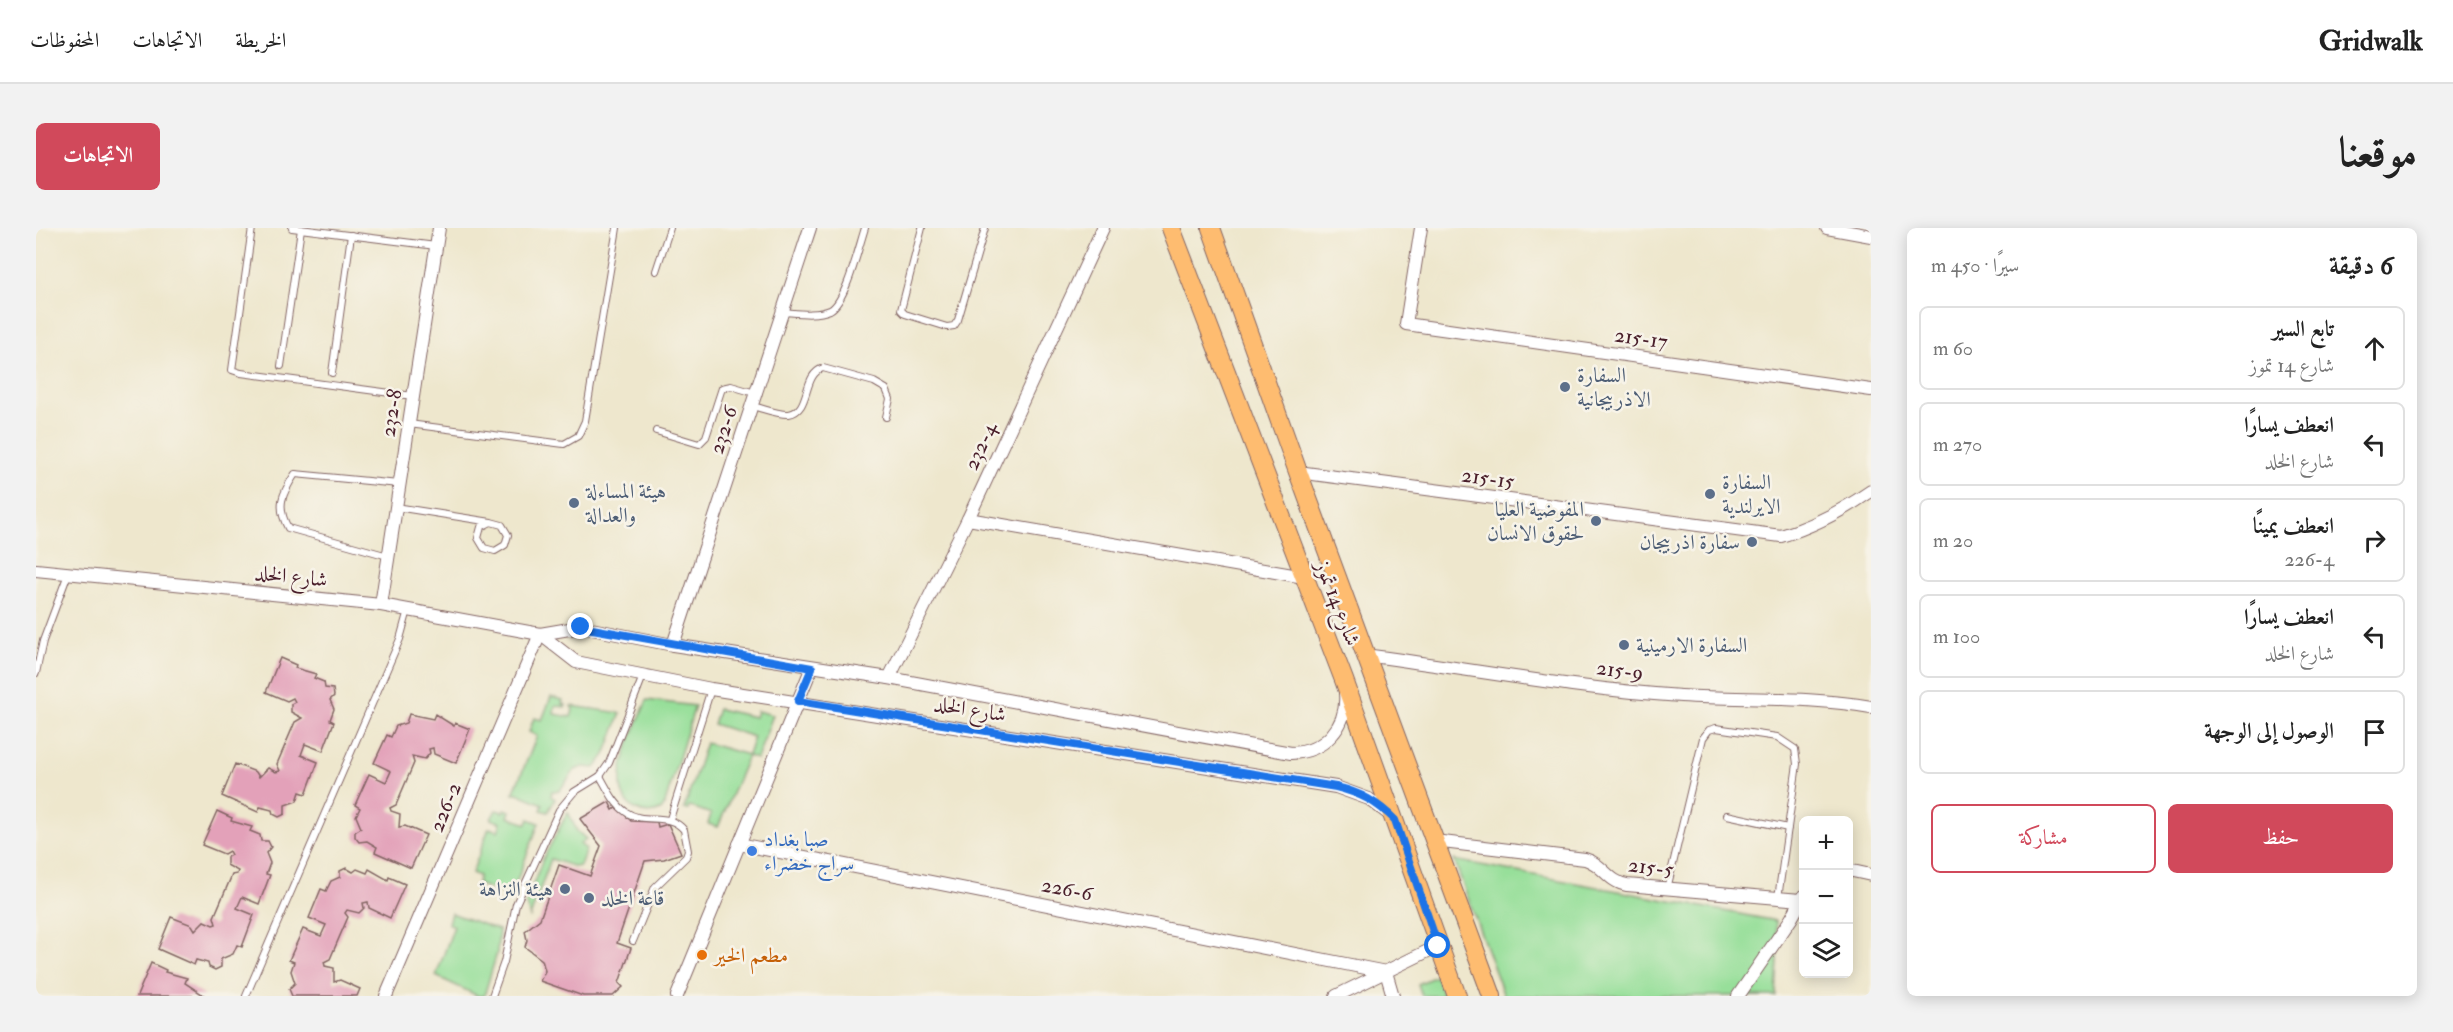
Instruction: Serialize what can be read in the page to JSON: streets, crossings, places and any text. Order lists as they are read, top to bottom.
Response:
{
  "streets": {
    "main road": ["شارع 14 تموز"],
    "street": [
      "215-17",
      "232-8",
      "232-6",
      "232-4",
      "215-15",
      "شارع الخلد",
      "215-9",
      "226-2",
      "215-5",
      "226-6"
    ]
  },
  "crossings": [
    ["232-8", "شارع الخلد"],
    ["232-6", "شارع الخلد"],
    ["232-4", "شارع الخلد"],
    ["215-15", "شارع 14 تموز"],
    ["شارع الخلد", "شارع 14 تموز"],
    ["شارع الخلد", "226-2"],
    ["شارع 14 تموز", "215-9"],
    ["شارع 14 تموز", "215-5"]
  ],
  "places": [
    "السفارة الاذربيجانية",
    "السفارة الايرلندية",
    "هيئة المساءلة والعدالة",
    "المفوضية العليا لحقوق الانسان",
    "سفارة اذربيجان",
    "السفارة الارمينية",
    "صبا بغداد سراج خضراء",
    "هيئة النزاهة",
    "قاعة الخلد",
    "مطعم الخير"
  ],
  "page": {
    "header": "Gridwalk",
    "nav": ["الخريطة", "الاتجاهات", "المحفوظات"],
    "title": "موقعنا",
    "buttons": [
      "الاتجاهات",
      ["حفظ", "مشاركة"]
    ],
    "heading": ["6 دقيقة", "سيرًا · 450 m"],
    "list": [
      ["تابع السير", "شارع 14 تموز", "60 m"],
      ["انعطف يسارًا", "شارع الخلد", "270 m"],
      ["انعطف يمينًا", "226-4", "20 m"],
      ["انعطف يسارًا", "شارع الخلد", "100 m"],
      "الوصول إلى الوجهة"
    ],
    "map_buttons": ["+", "−"]
  }
}
